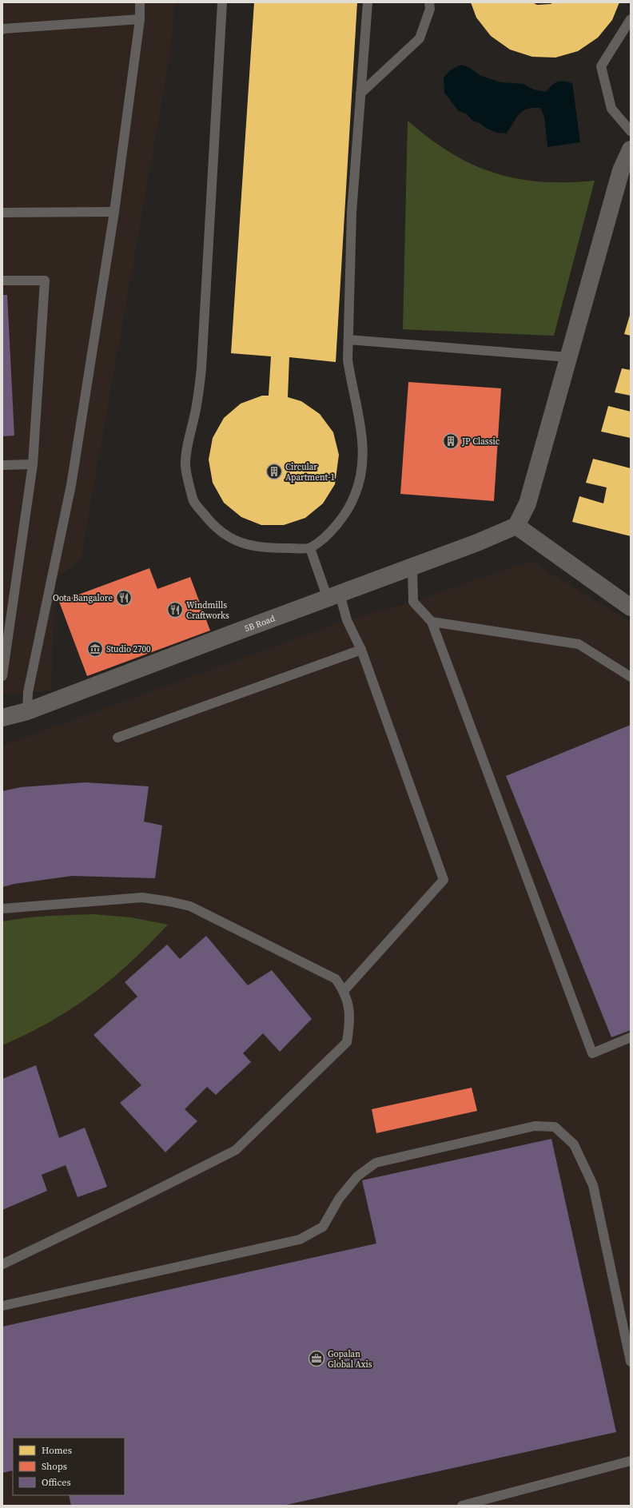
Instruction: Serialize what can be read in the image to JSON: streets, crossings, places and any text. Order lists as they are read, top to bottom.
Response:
{
  "streets": {
    "street": ["5B Road"]
  },
  "places": {
    "building": ["JP Classic", "Circular Apartment-1"],
    "restaurant": ["Oota Bangalore", "Windmills Craftworks"],
    "museum": ["Studio 2700"],
    "office": ["Gopalan Global Axis"]
  },
  "legend": ["Homes", "Shops", "Offices"]
}
